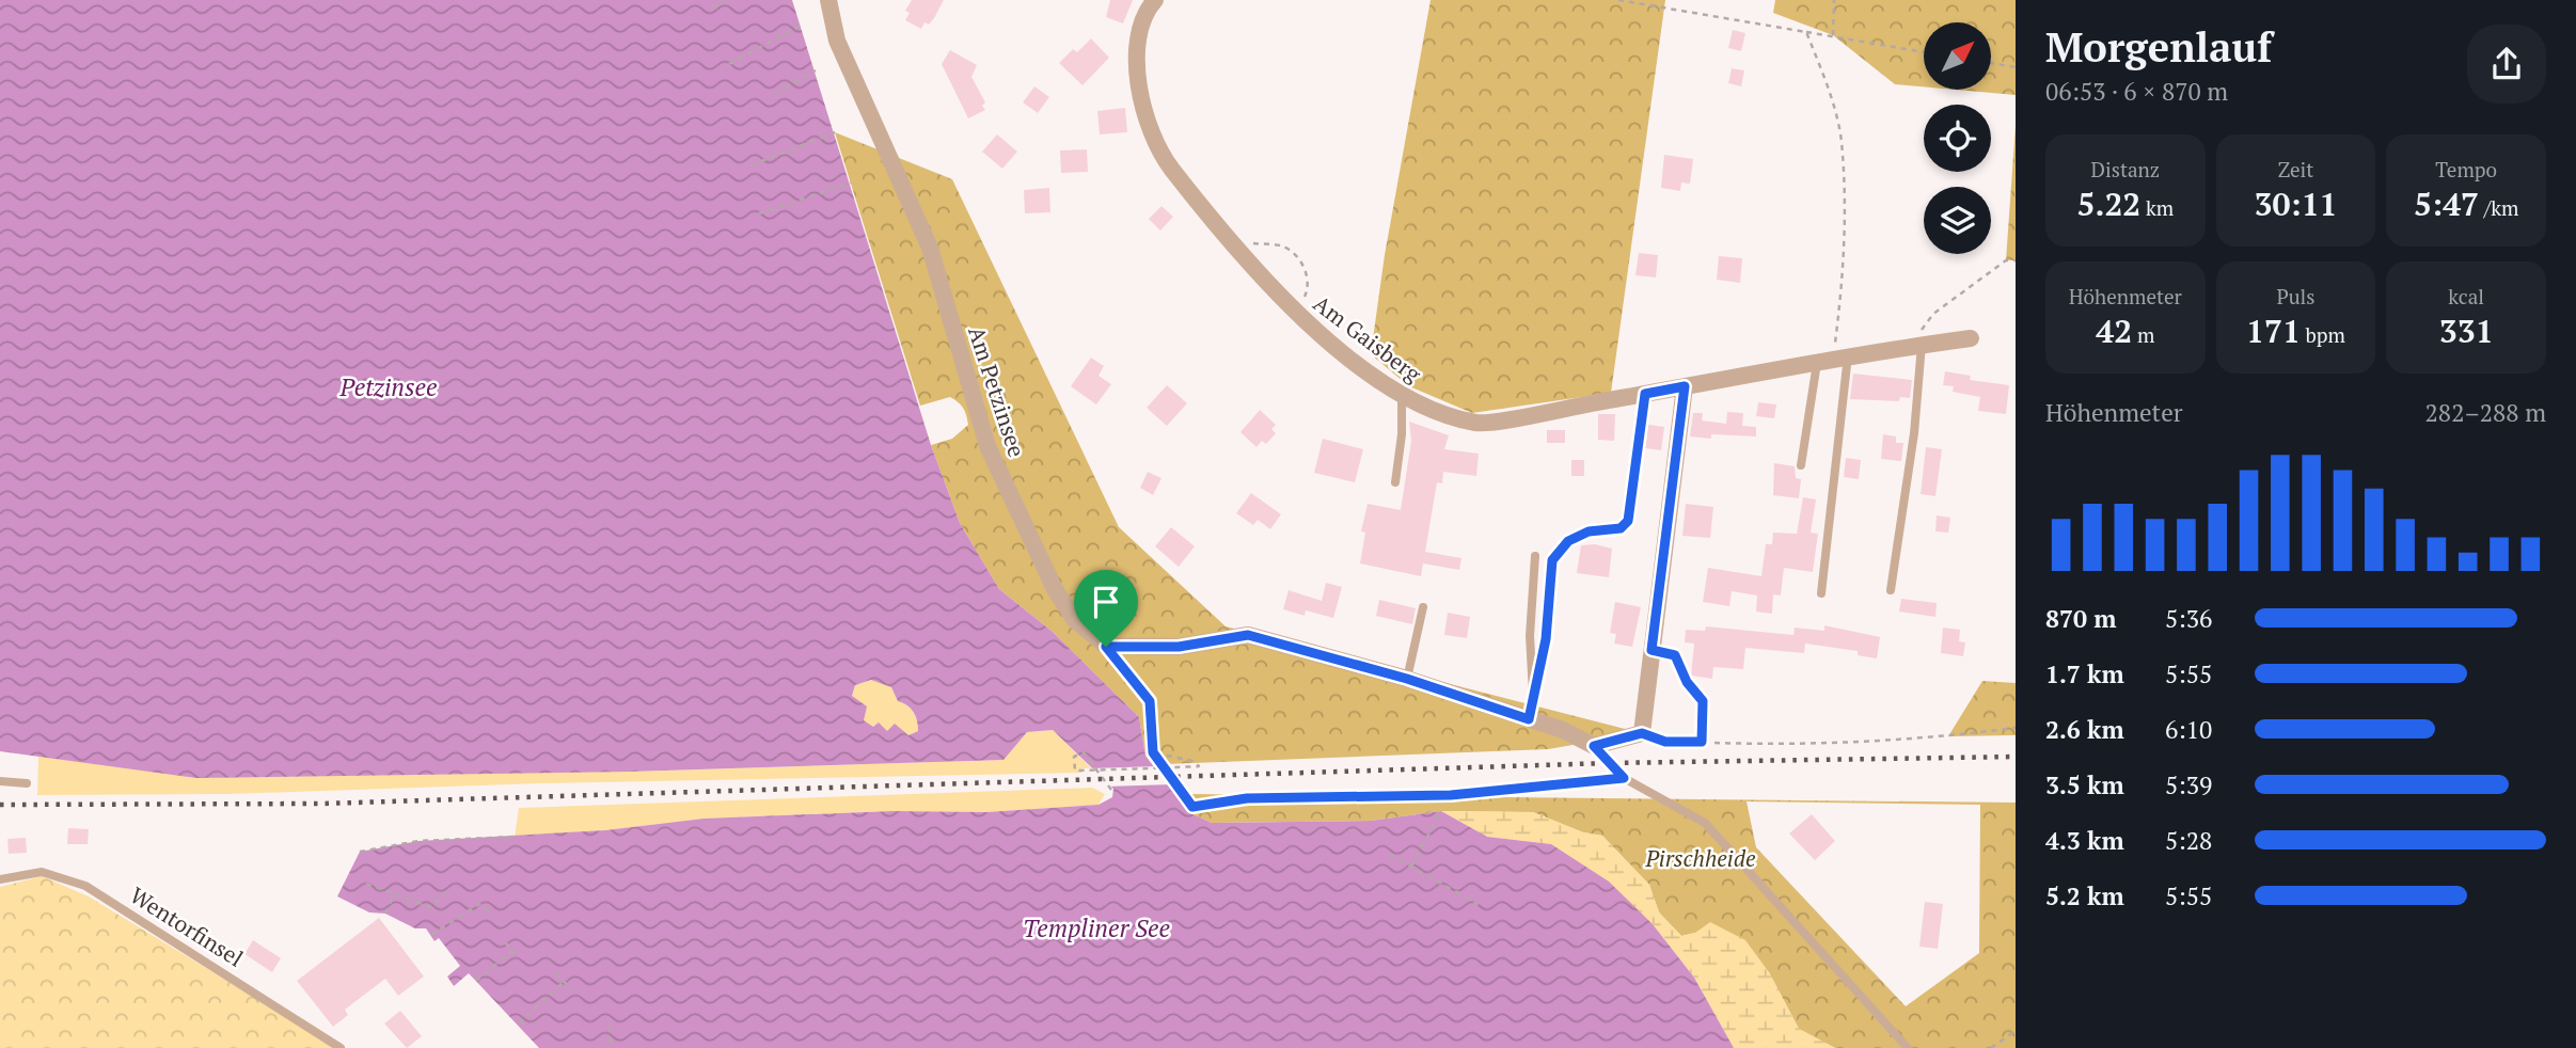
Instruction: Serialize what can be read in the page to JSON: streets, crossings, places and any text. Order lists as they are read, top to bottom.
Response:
{
  "streets": {
    "street": ["Am Gaisberg", "Am Petzinsee"],
    "lane": ["Wentorfinsel"]
  },
  "water": ["Petzinsee", "Templiner See"],
  "parks": ["Pirschheide"],
  "north": "top right",
  "page": {
    "heading": ["Morgenlauf", "06:53 · 6 × 870 m"],
    "stats": [
      ["Distanz", "5.22 km"],
      ["Zeit", "30:11"],
      ["Tempo", "5:47 /km"],
      ["Höhenmeter", "42 m"],
      ["Puls", "171 bpm"],
      ["kcal", "331"]
    ],
    "chart": ["Höhenmeter", "282–288 m"],
    "list": [
      {
        "name": "870 m",
        "note": "5:36"
      },
      {
        "name": "1.7 km",
        "note": "5:55"
      },
      {
        "name": "2.6 km",
        "note": "6:10"
      },
      {
        "name": "3.5 km",
        "note": "5:39"
      },
      {
        "name": "4.3 km",
        "note": "5:28"
      },
      {
        "name": "5.2 km",
        "note": "5:55"
      }
    ]
  }
}
